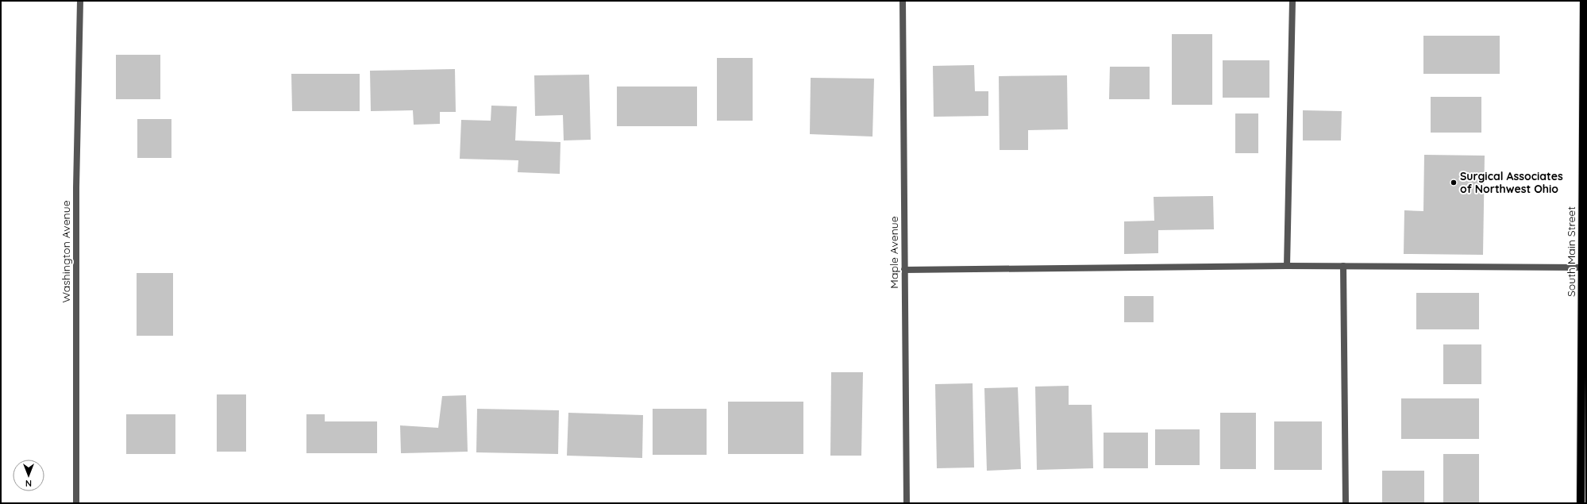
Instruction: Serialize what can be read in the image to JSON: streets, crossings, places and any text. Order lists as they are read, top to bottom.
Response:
{
  "streets": {
    "main road": ["South Main Street"],
    "street": ["Washington Avenue", "Maple Avenue"]
  },
  "places": ["Surgical Associates of Northwest Ohio"],
  "north": "bottom"
}
